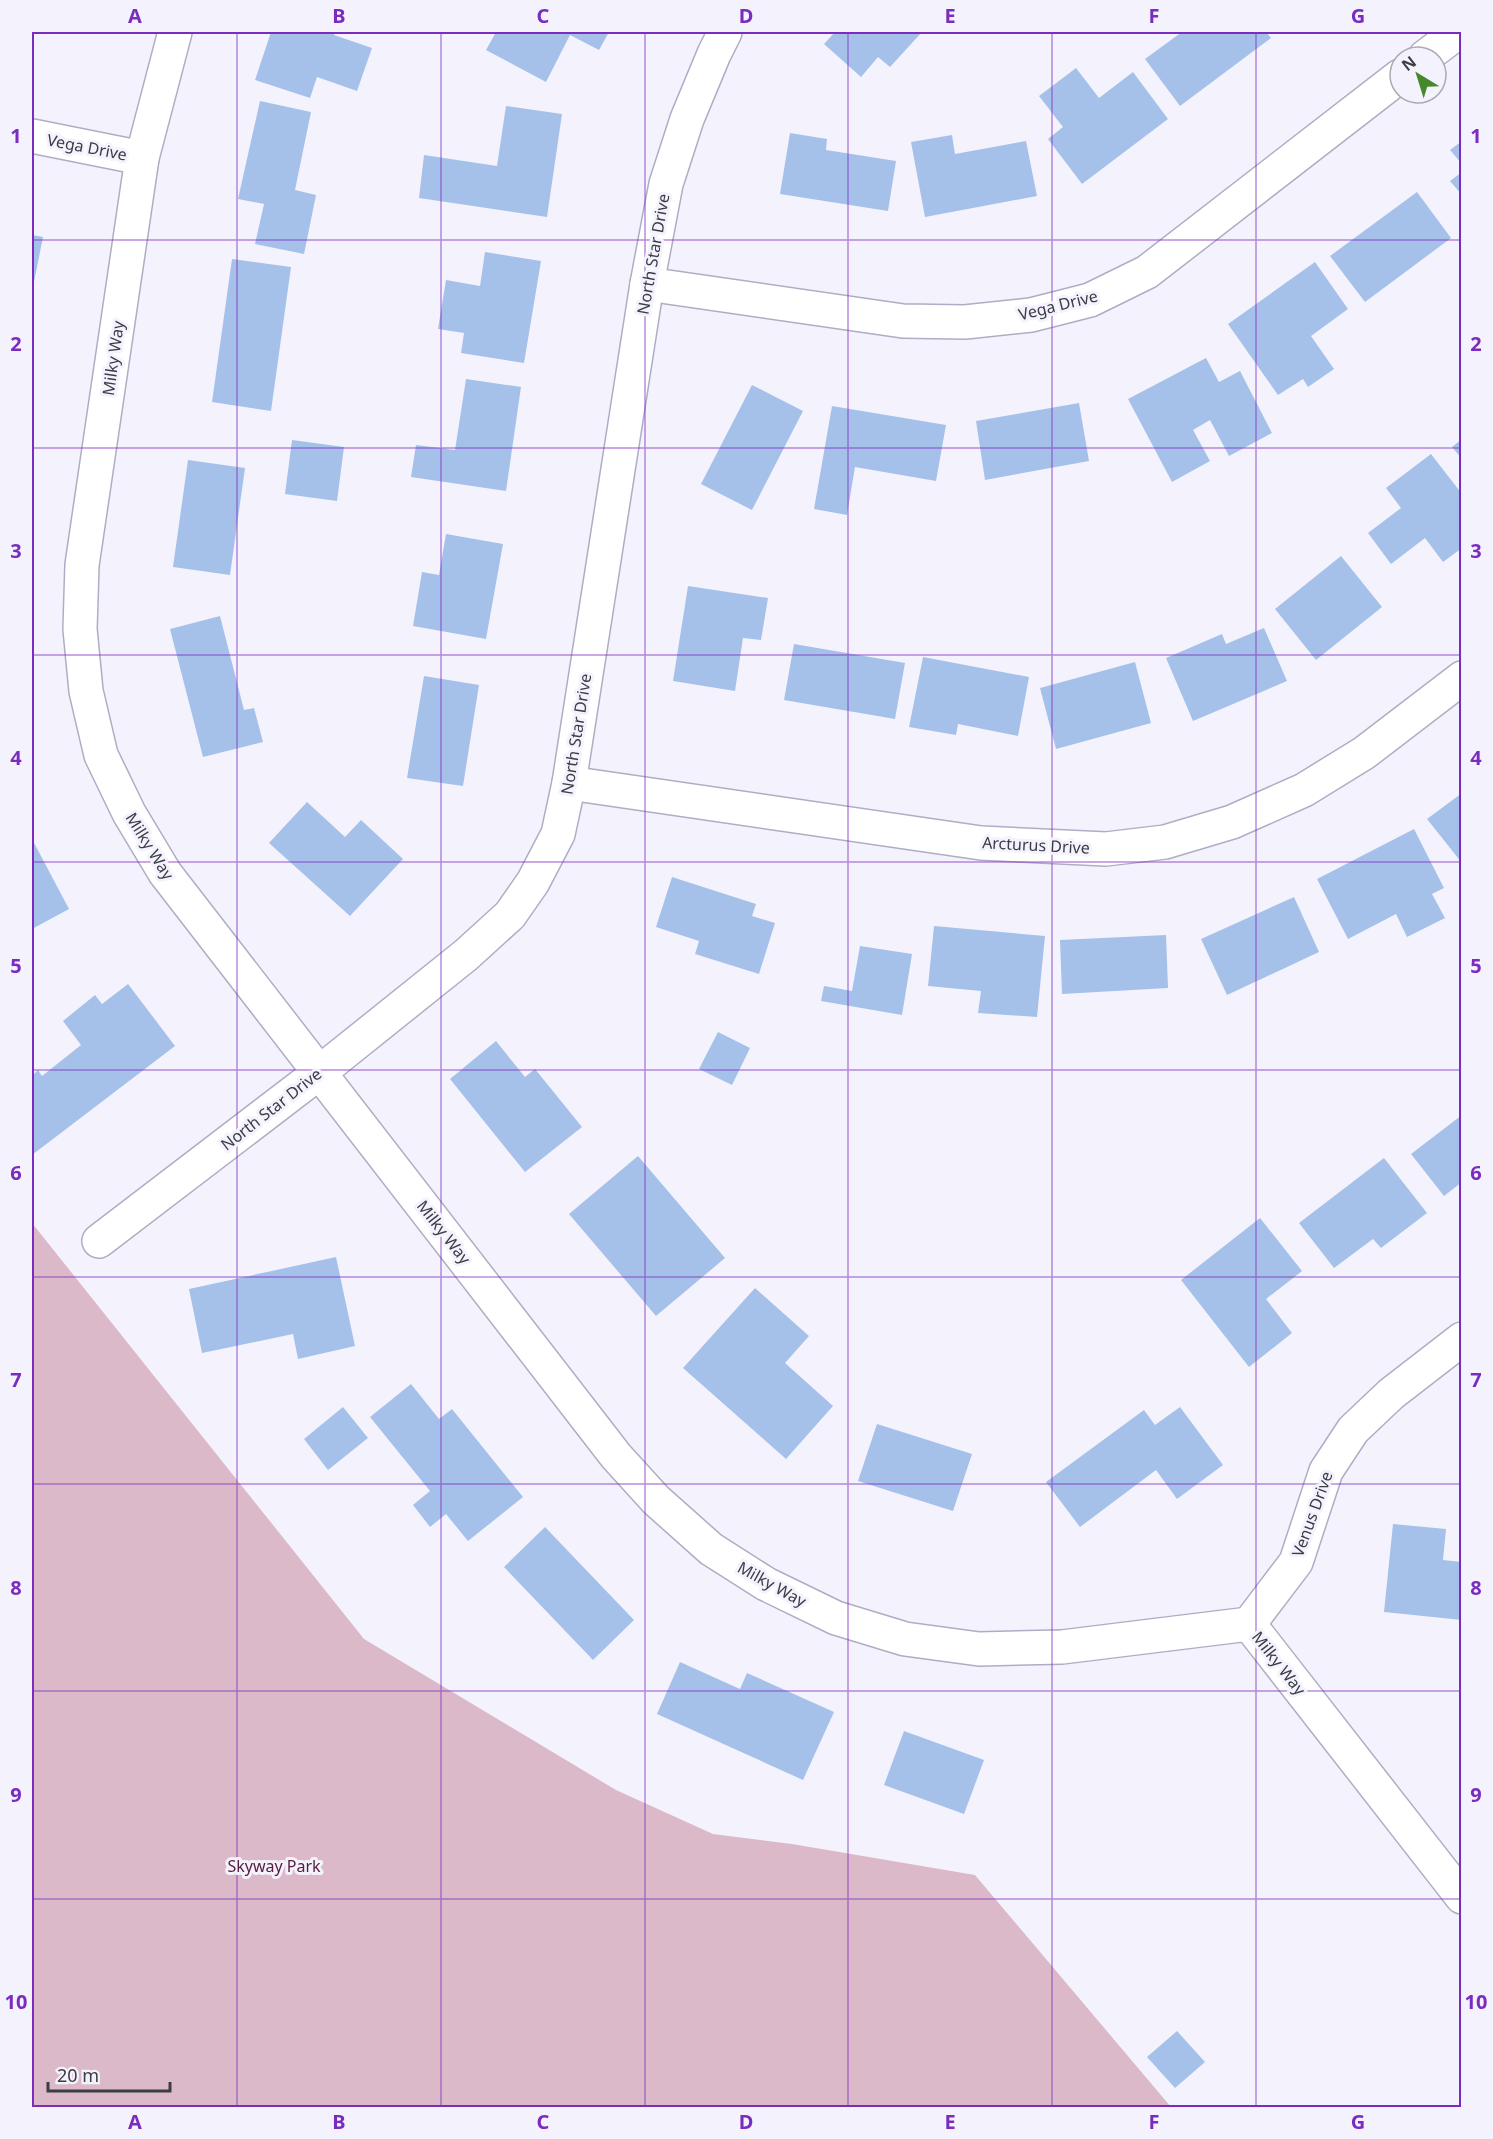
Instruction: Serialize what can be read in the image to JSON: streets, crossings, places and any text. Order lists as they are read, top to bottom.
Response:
{
  "streets": {
    "street": [
      "Vega Drive",
      "North Star Drive",
      "Milky Way",
      "Arcturus Drive",
      "Venus Drive"
    ]
  },
  "crossings": [
    ["Vega Drive", "North Star Drive"],
    ["Vega Drive", "Milky Way"],
    ["North Star Drive", "Milky Way"],
    ["North Star Drive", "Arcturus Drive"],
    ["Milky Way", "Venus Drive"]
  ],
  "parks": ["Skyway Park"],
  "scale_bar": "20 m",
  "north": "top left",
  "grid": {
    "columns": [
      "A",
      "B",
      "C",
      "D",
      "E",
      "F",
      "G"
    ],
    "rows": [
      "1",
      "2",
      "3",
      "4",
      "5",
      "6",
      "7",
      "8",
      "9",
      "10"
    ]
  }
}
